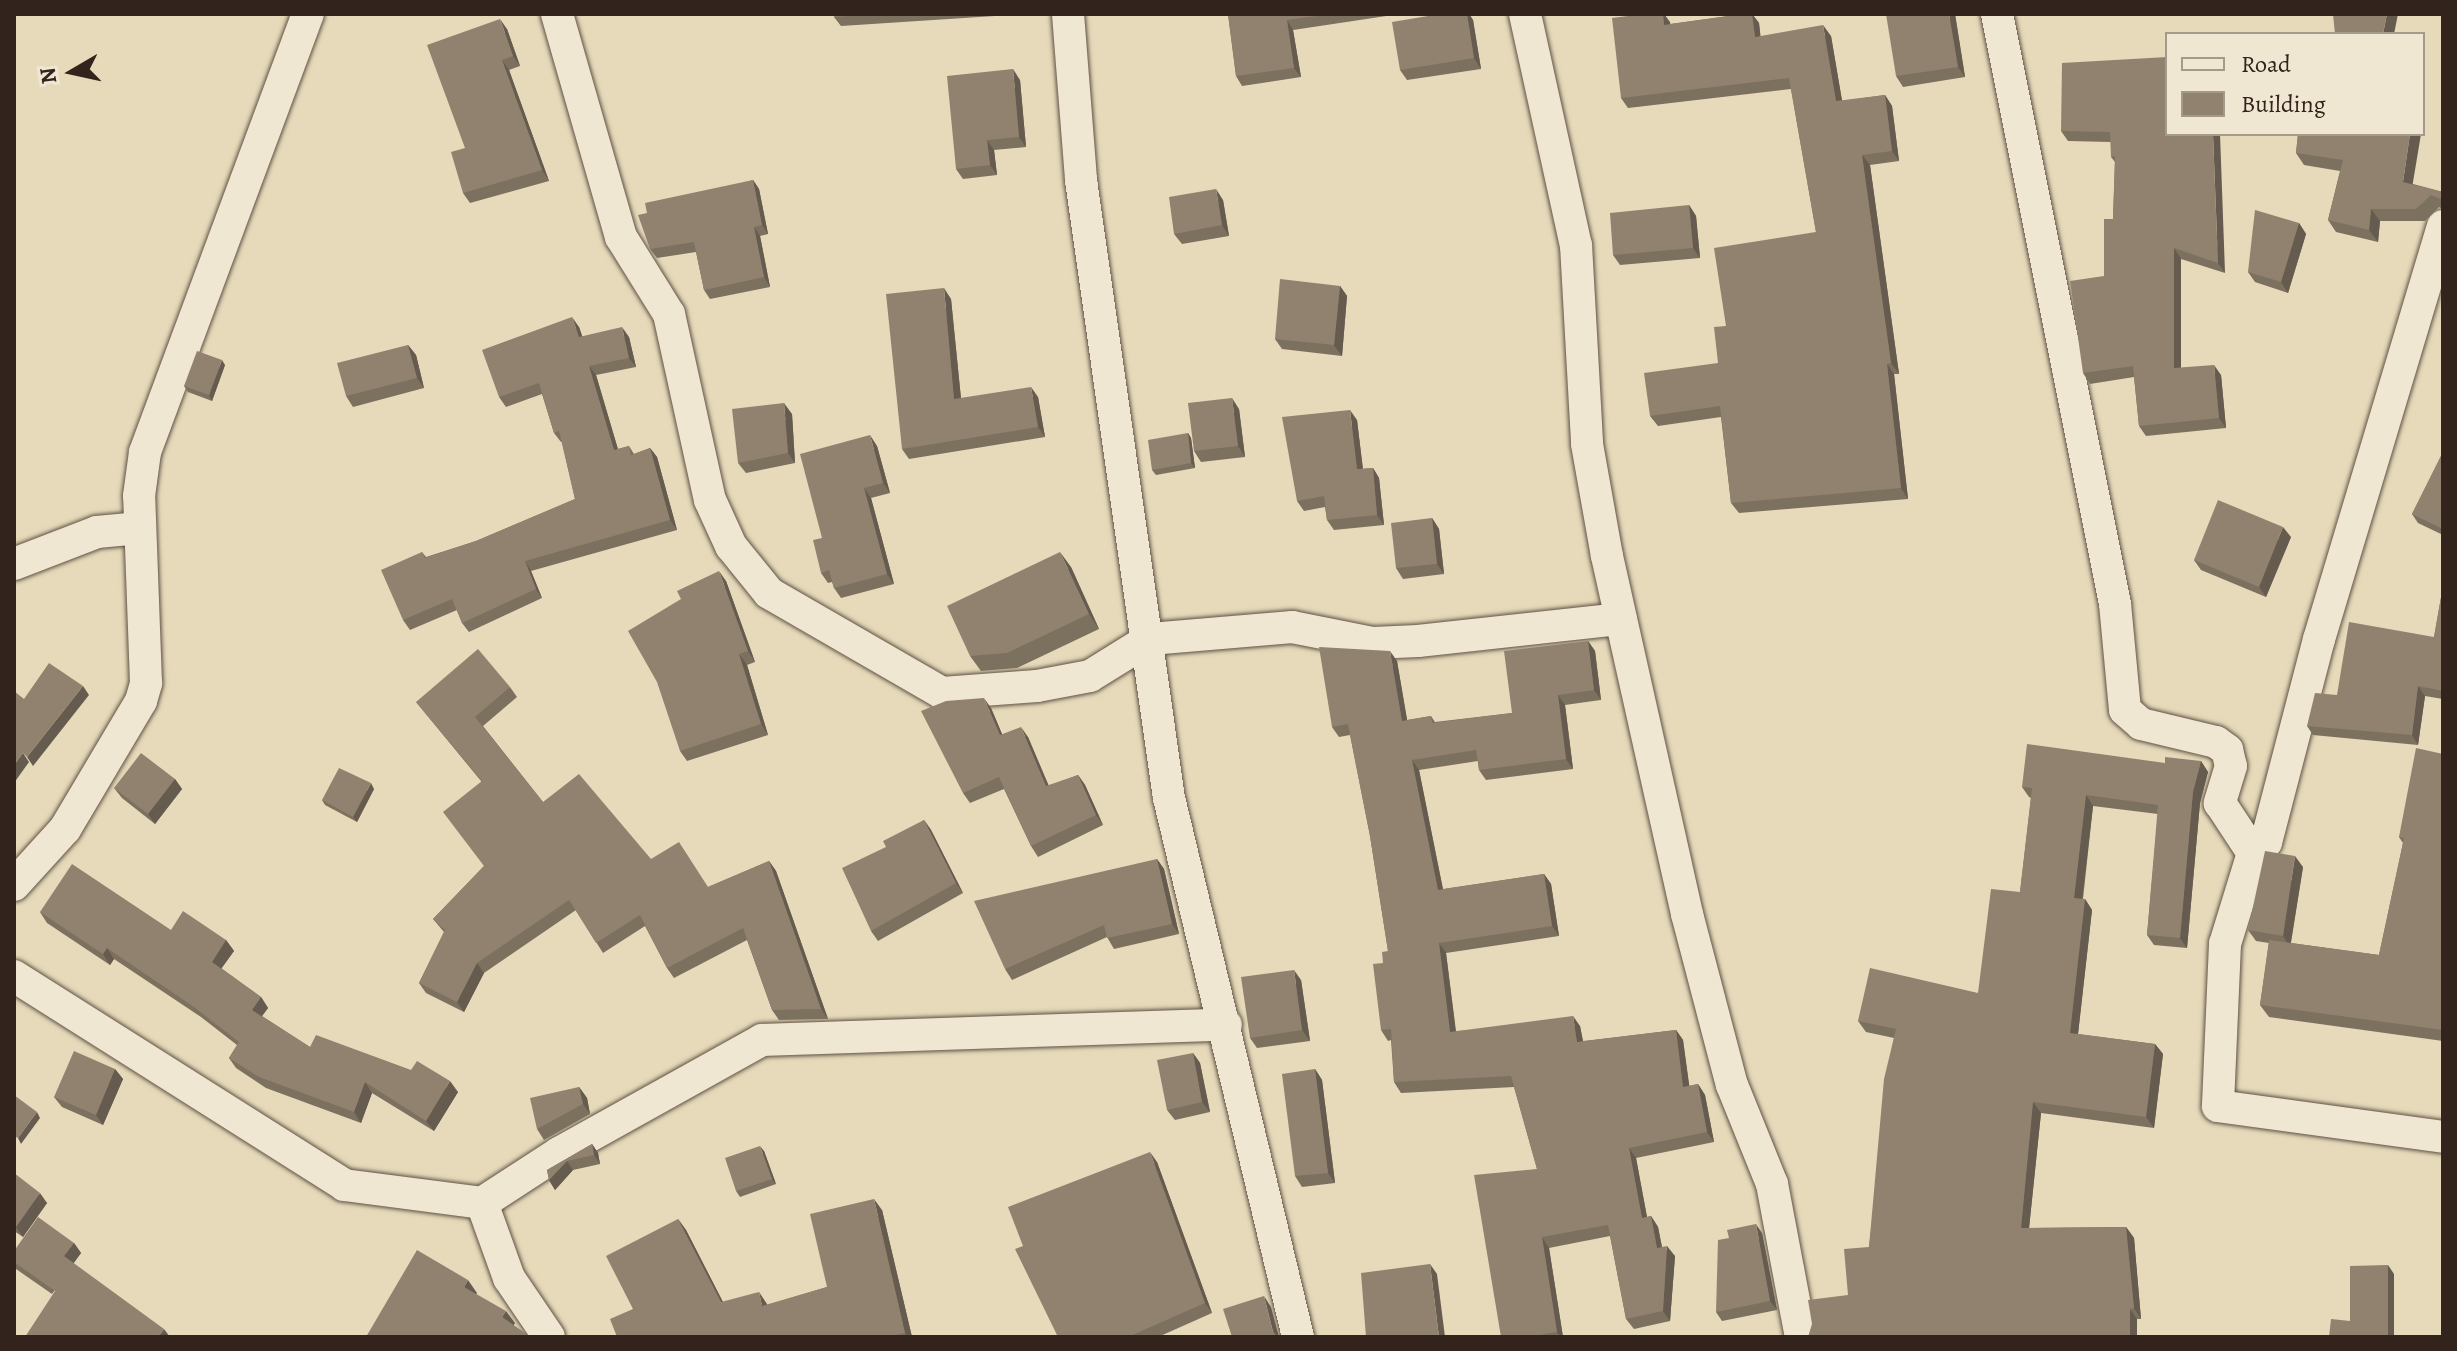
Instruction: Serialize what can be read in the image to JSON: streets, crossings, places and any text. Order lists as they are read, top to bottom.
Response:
{
  "legend": ["Road", "Building"],
  "north": "left"
}
